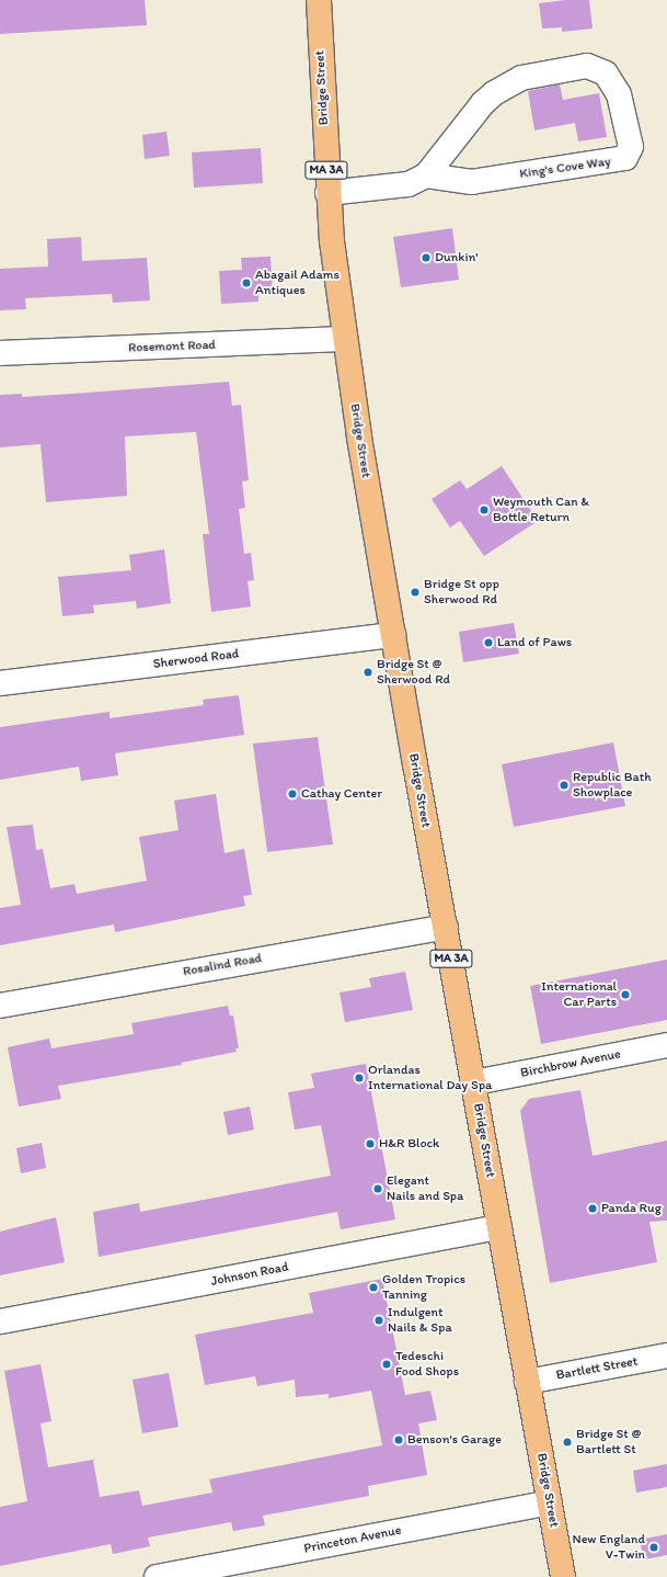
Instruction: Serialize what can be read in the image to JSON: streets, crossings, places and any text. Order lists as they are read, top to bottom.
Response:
{
  "streets": {
    "main road": ["Bridge Street", "MA 3A"],
    "street": [
      "King's Cove Way",
      "Rosemont Road",
      "Sherwood Road",
      "Rosalind Road",
      "Birchbrow Avenue",
      "Johnson Road",
      "Bartlett Street",
      "Princeton Avenue"
    ]
  },
  "crossings": [
    ["Bridge Street", "King's Cove Way"],
    ["Bridge Street", "Rosemont Road"],
    ["Bridge Street", "Sherwood Road"],
    ["Bridge Street", "Rosalind Road"],
    ["Bridge Street", "Birchbrow Avenue"],
    ["Bridge Street", "Johnson Road"],
    ["Bridge Street", "Bartlett Street"],
    ["Bridge Street", "Princeton Avenue"]
  ],
  "places": [
    "Dunkin'",
    "Abagail Adams Antiques",
    "Weymouth Can & Bottle Return",
    "Bridge St opp Sherwood Rd",
    "Land of Paws",
    "Bridge St @ Sherwood Rd",
    "Republic Bath Showplace",
    "Cathay Center",
    "International Car Parts",
    "Orlandas International Day Spa",
    "H&R Block",
    "Elegant Nails and Spa",
    "Panda Rug",
    "Golden Tropics Tanning",
    "Indulgent Nails & Spa",
    "Tedeschi Food Shops",
    "Benson's Garage",
    "Bridge St @ Bartlett St",
    "New England V-Twin"
  ]
}
